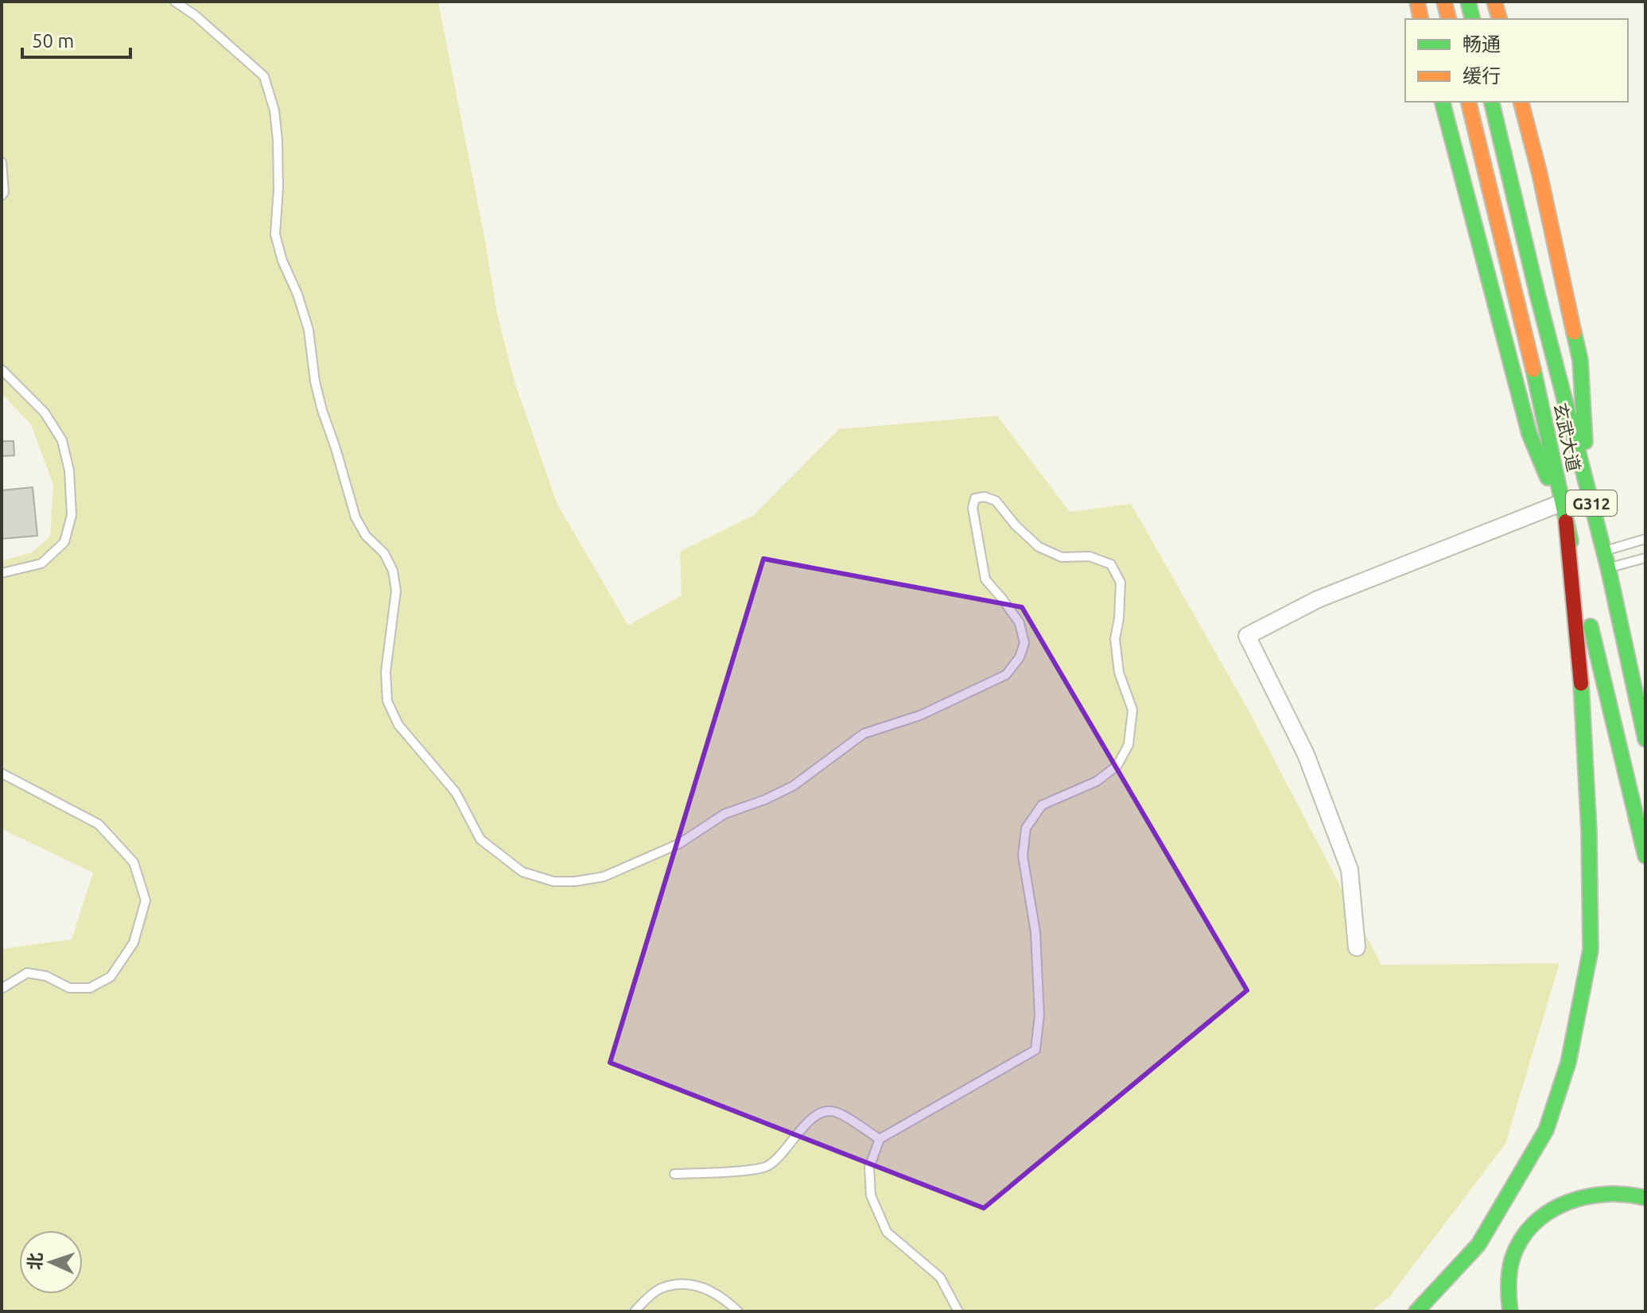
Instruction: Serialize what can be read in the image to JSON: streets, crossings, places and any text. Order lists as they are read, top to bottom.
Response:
{
  "streets": {
    "main road": ["玄武大道", "G312"]
  },
  "legend": ["畅通", "缓行"],
  "scale_bar": "50 m",
  "north": "left"
}
